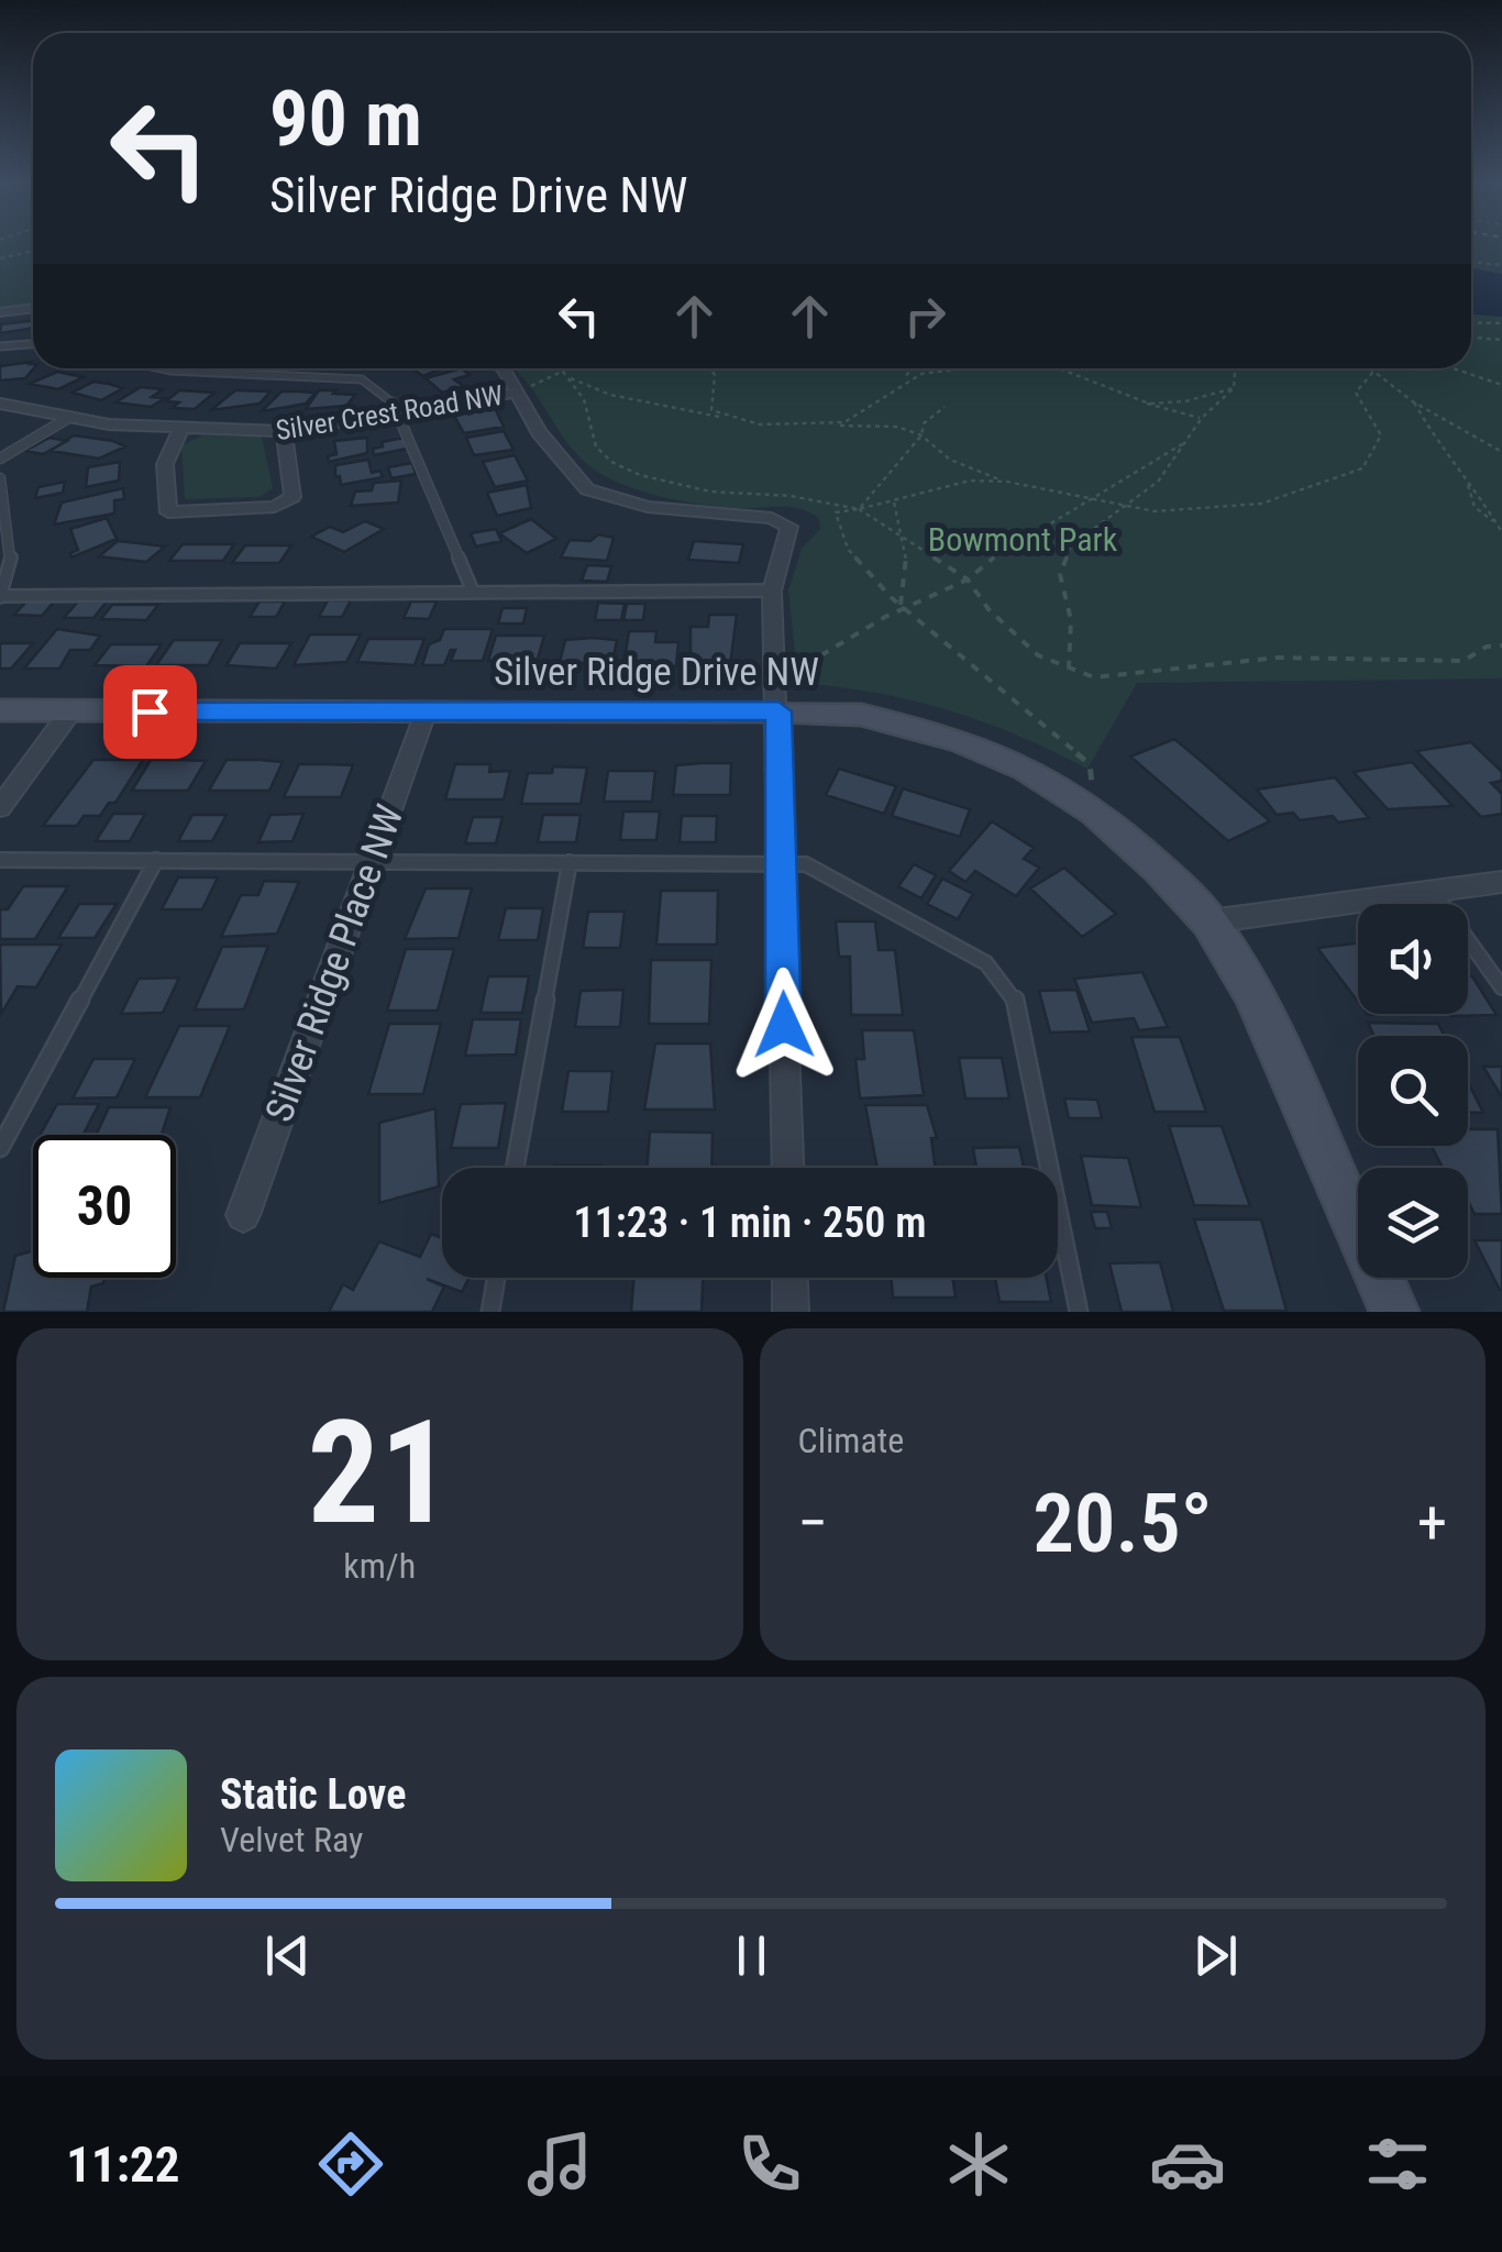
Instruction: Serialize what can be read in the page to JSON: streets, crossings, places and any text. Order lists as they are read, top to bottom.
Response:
{
  "streets": {
    "street": ["Silver Crest Road NW", "Silver Ridge Drive NW", "Silver Ridge Place NW"]
  },
  "crossings": [
    ["Silver Ridge Drive NW", "Silver Ridge Place NW"]
  ],
  "parks": ["Bowmont Park"],
  "page": {
    "turn": ["90 m", "Silver Ridge Drive NW"],
    "limit": "30",
    "trip": "11:23 · 1 min · 250 m",
    "tile": [
      ["21", "km/h"],
      "Climate"
    ],
    "heat": ["−", "20.5°", "+"],
    "song": ["Static Love", "Velvet Ray"],
    "tabs": "11:22"
  }
}
